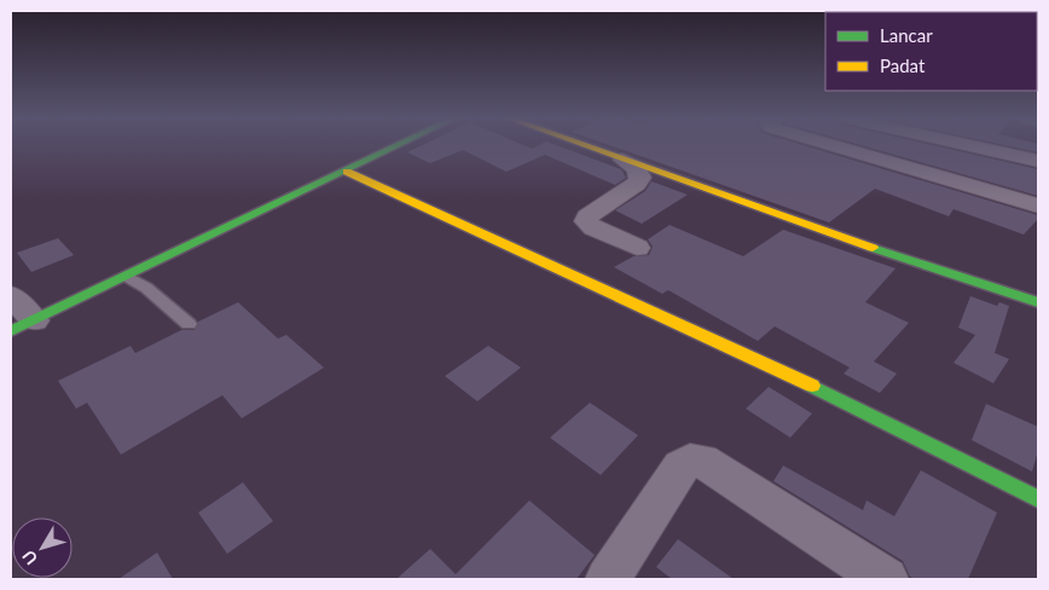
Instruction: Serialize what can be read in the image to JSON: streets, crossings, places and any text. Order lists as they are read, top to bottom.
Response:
{
  "legend": ["Lancar", "Padat"],
  "north": "bottom left"
}
